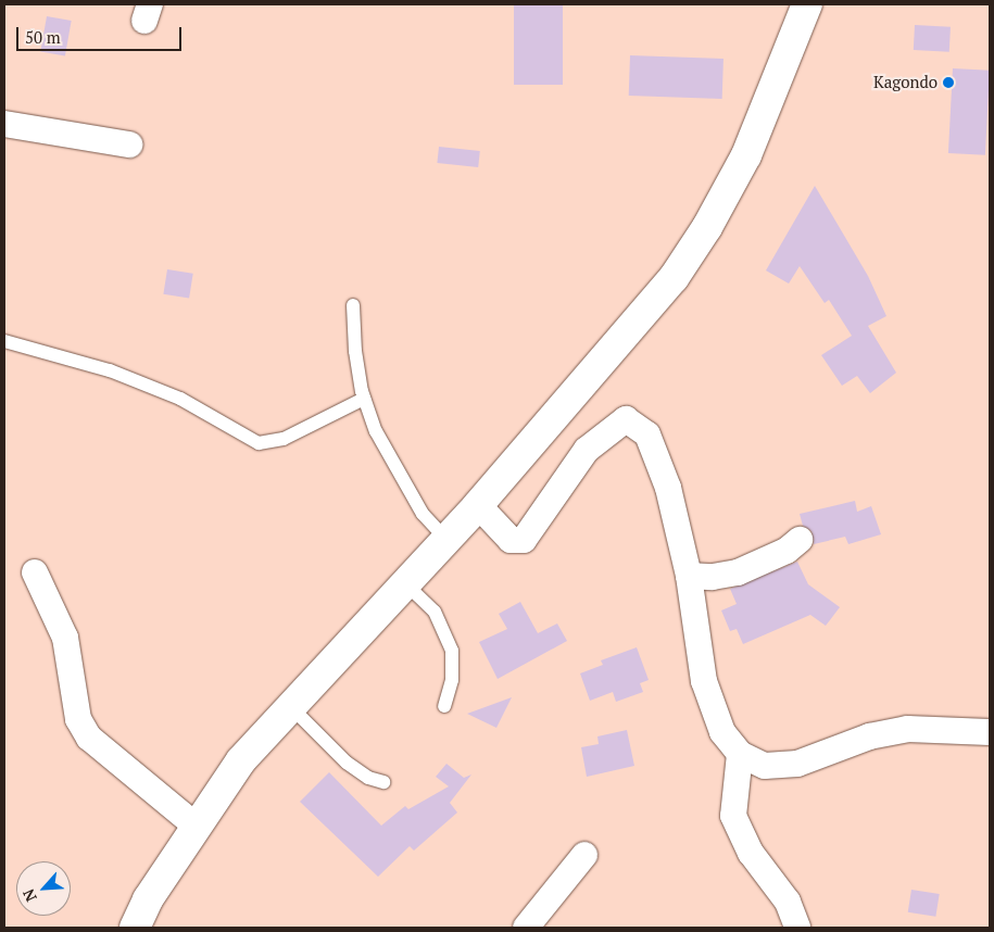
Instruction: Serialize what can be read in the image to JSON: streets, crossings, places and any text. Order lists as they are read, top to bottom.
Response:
{
  "places": ["Kagondo"],
  "scale_bar": "50 m",
  "north": "bottom left"
}
